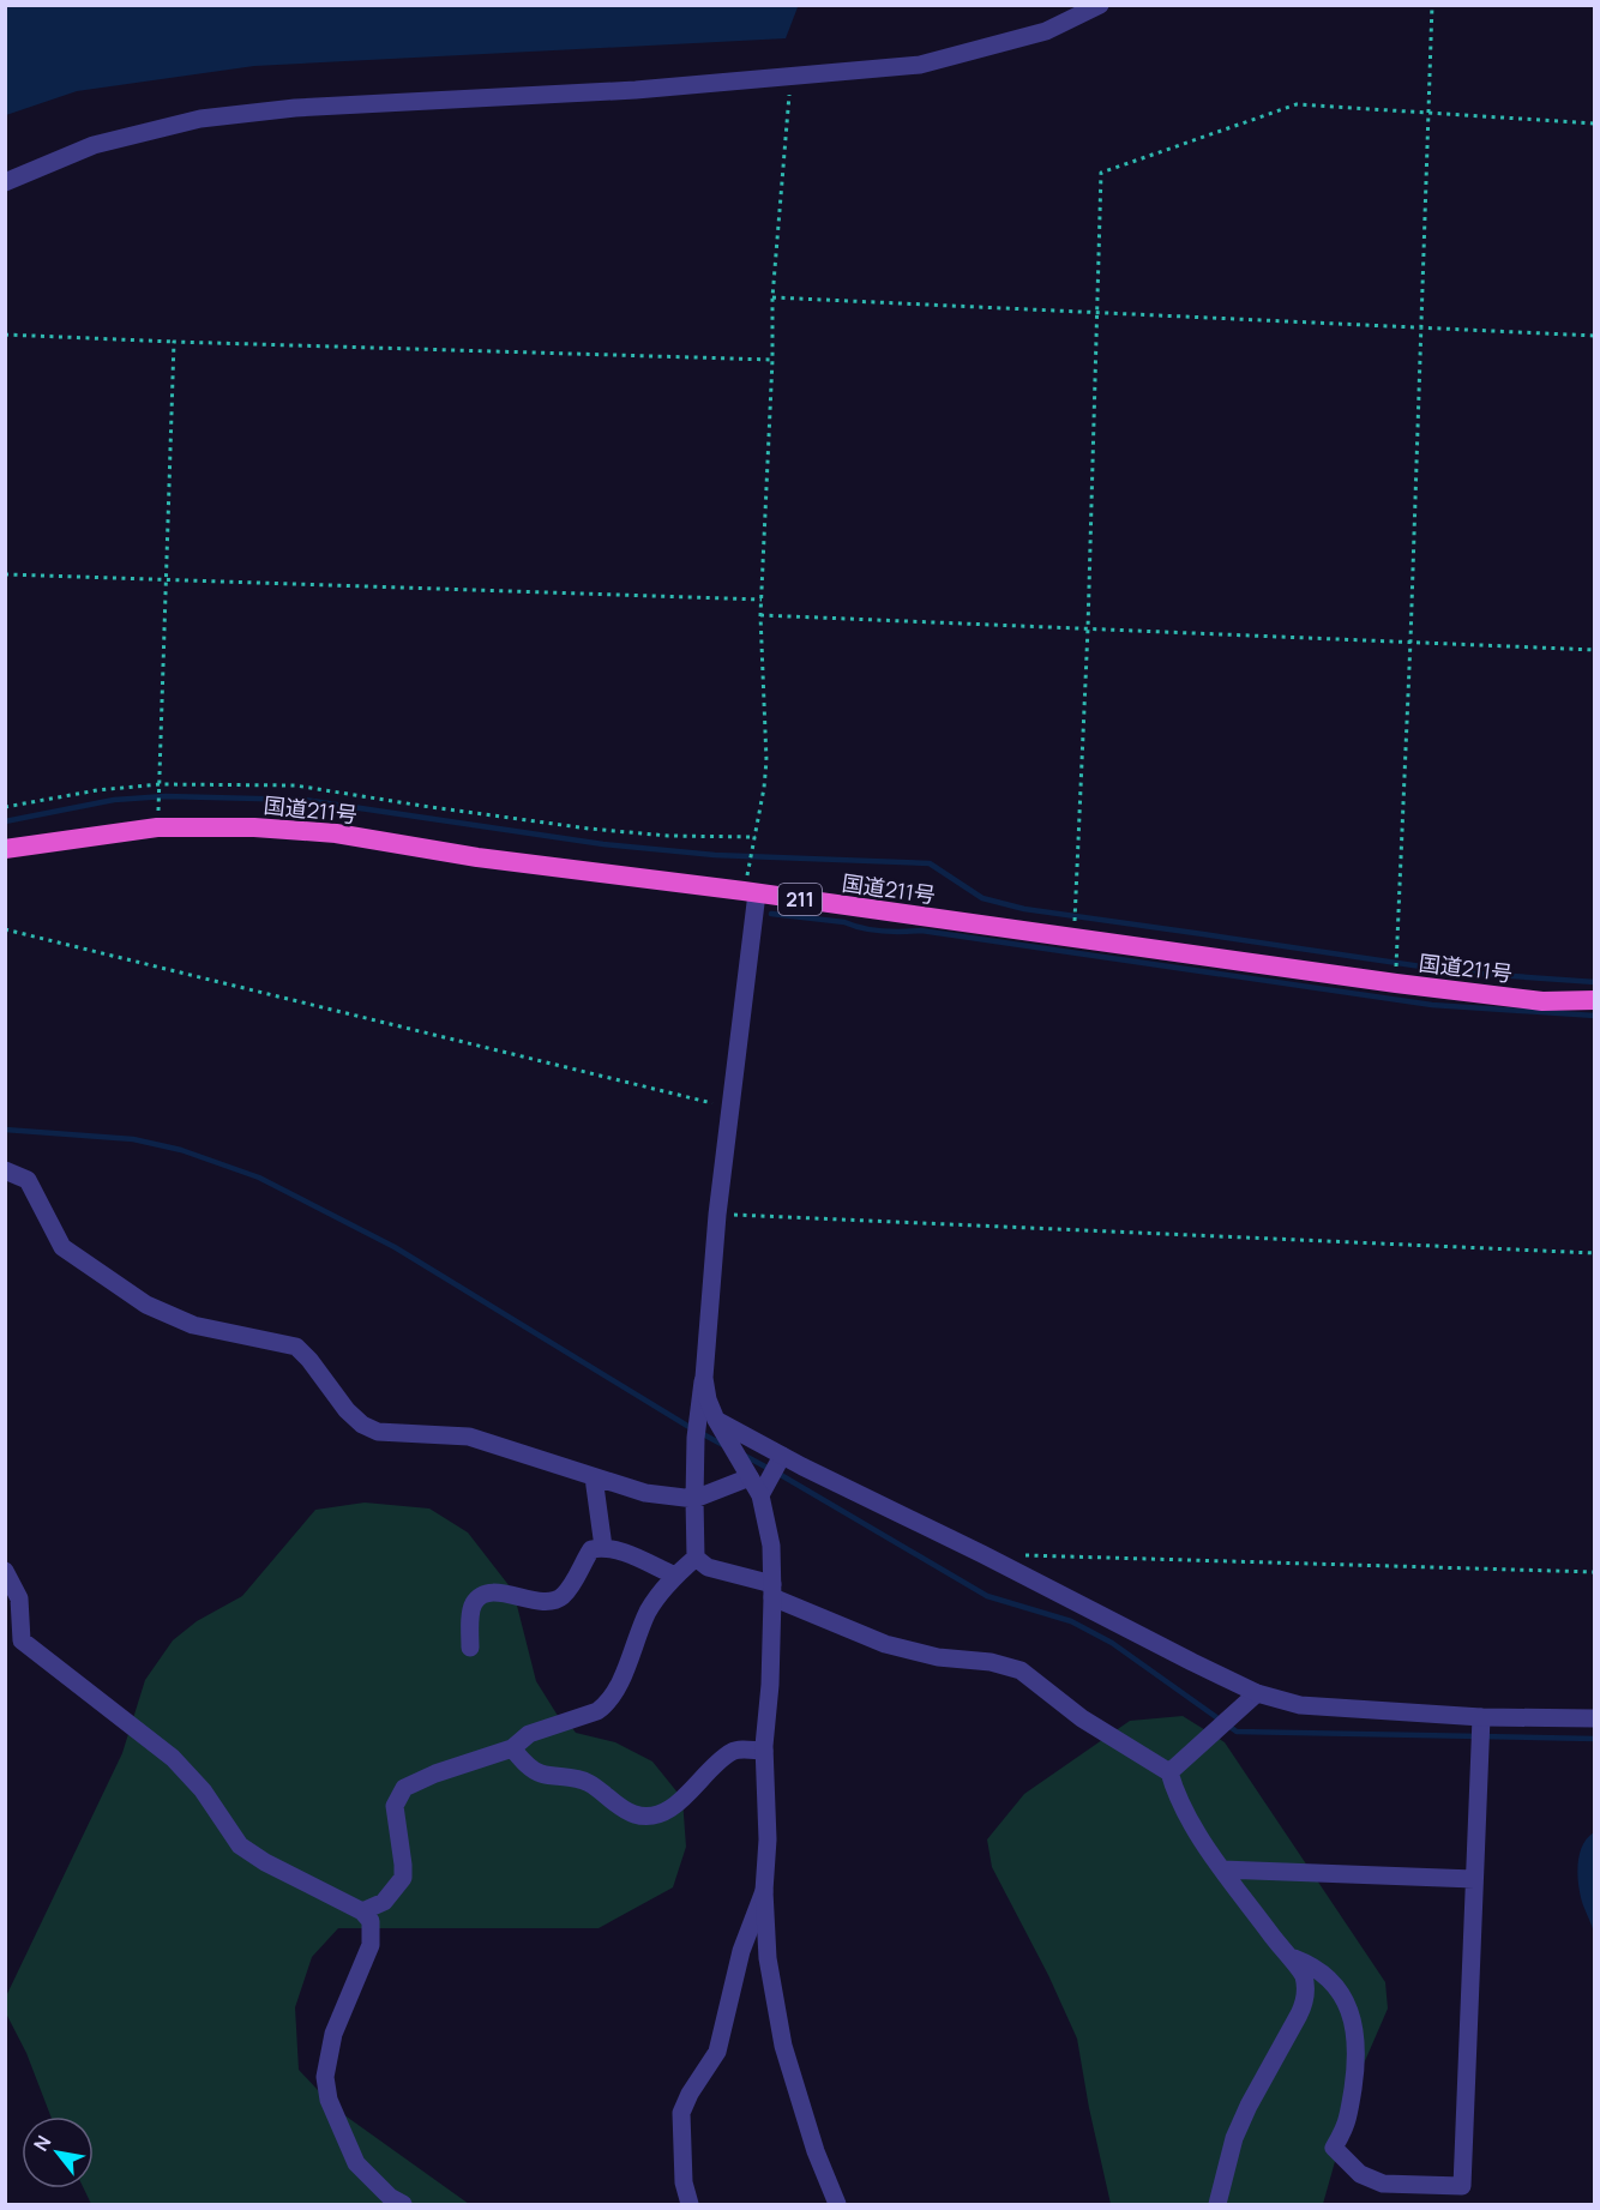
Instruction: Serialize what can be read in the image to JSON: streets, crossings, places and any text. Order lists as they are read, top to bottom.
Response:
{
  "streets": {
    "highway": ["国道211号", "211"]
  },
  "north": "top left"
}
